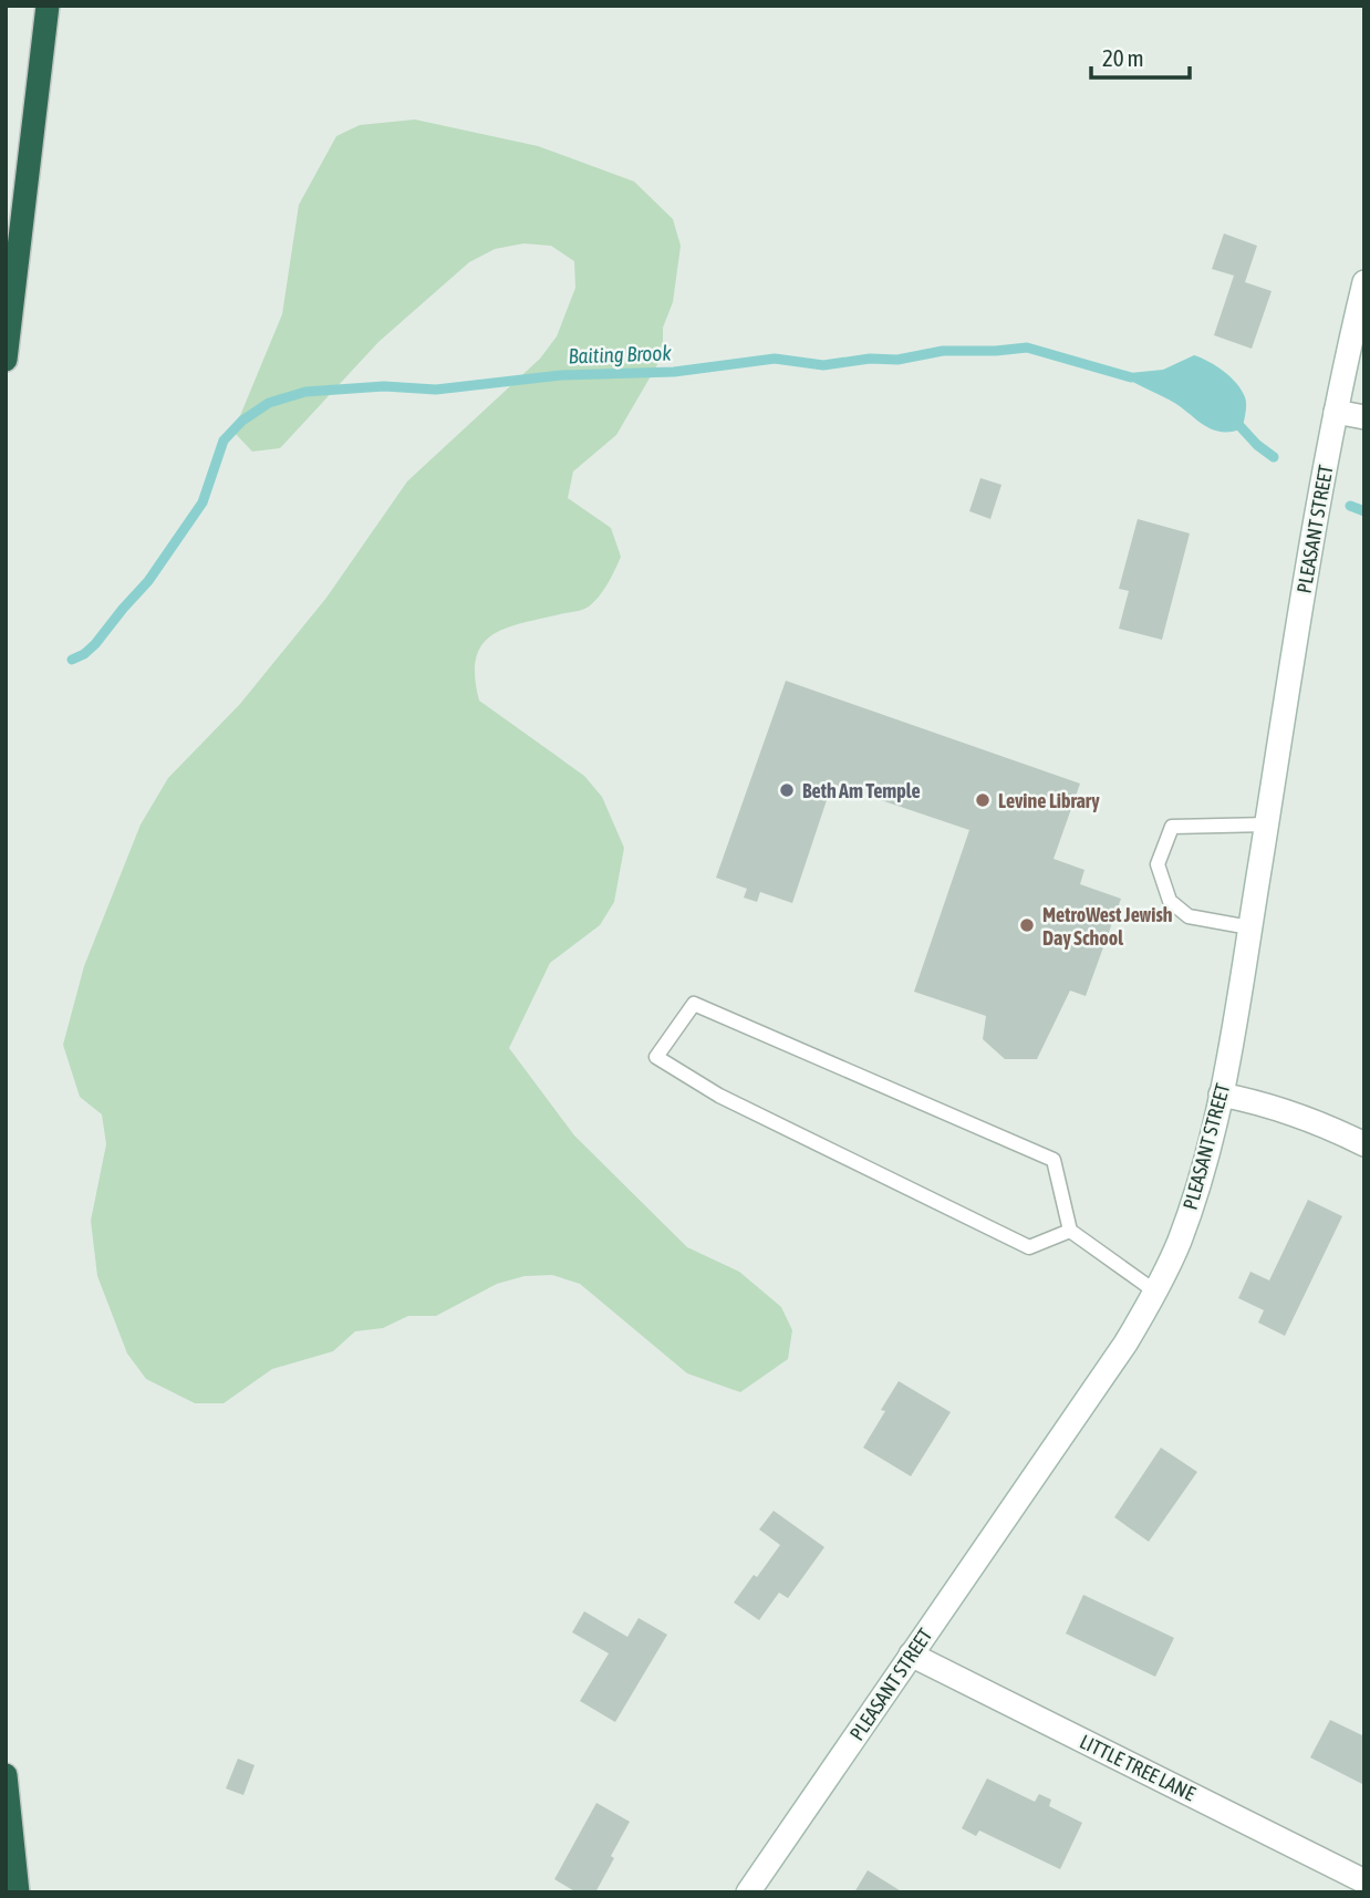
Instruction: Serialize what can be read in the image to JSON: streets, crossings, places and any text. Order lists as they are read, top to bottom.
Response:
{
  "streets": {
    "main road": ["PLEASANT STREET", "LITTLE TREE LANE"]
  },
  "crossings": [
    ["PLEASANT STREET", "LITTLE TREE LANE"]
  ],
  "water": ["Baiting Brook"],
  "places": ["Beth Am Temple", "Levine Library", "MetroWest Jewish Day School"],
  "scale_bar": "20 m"
}
